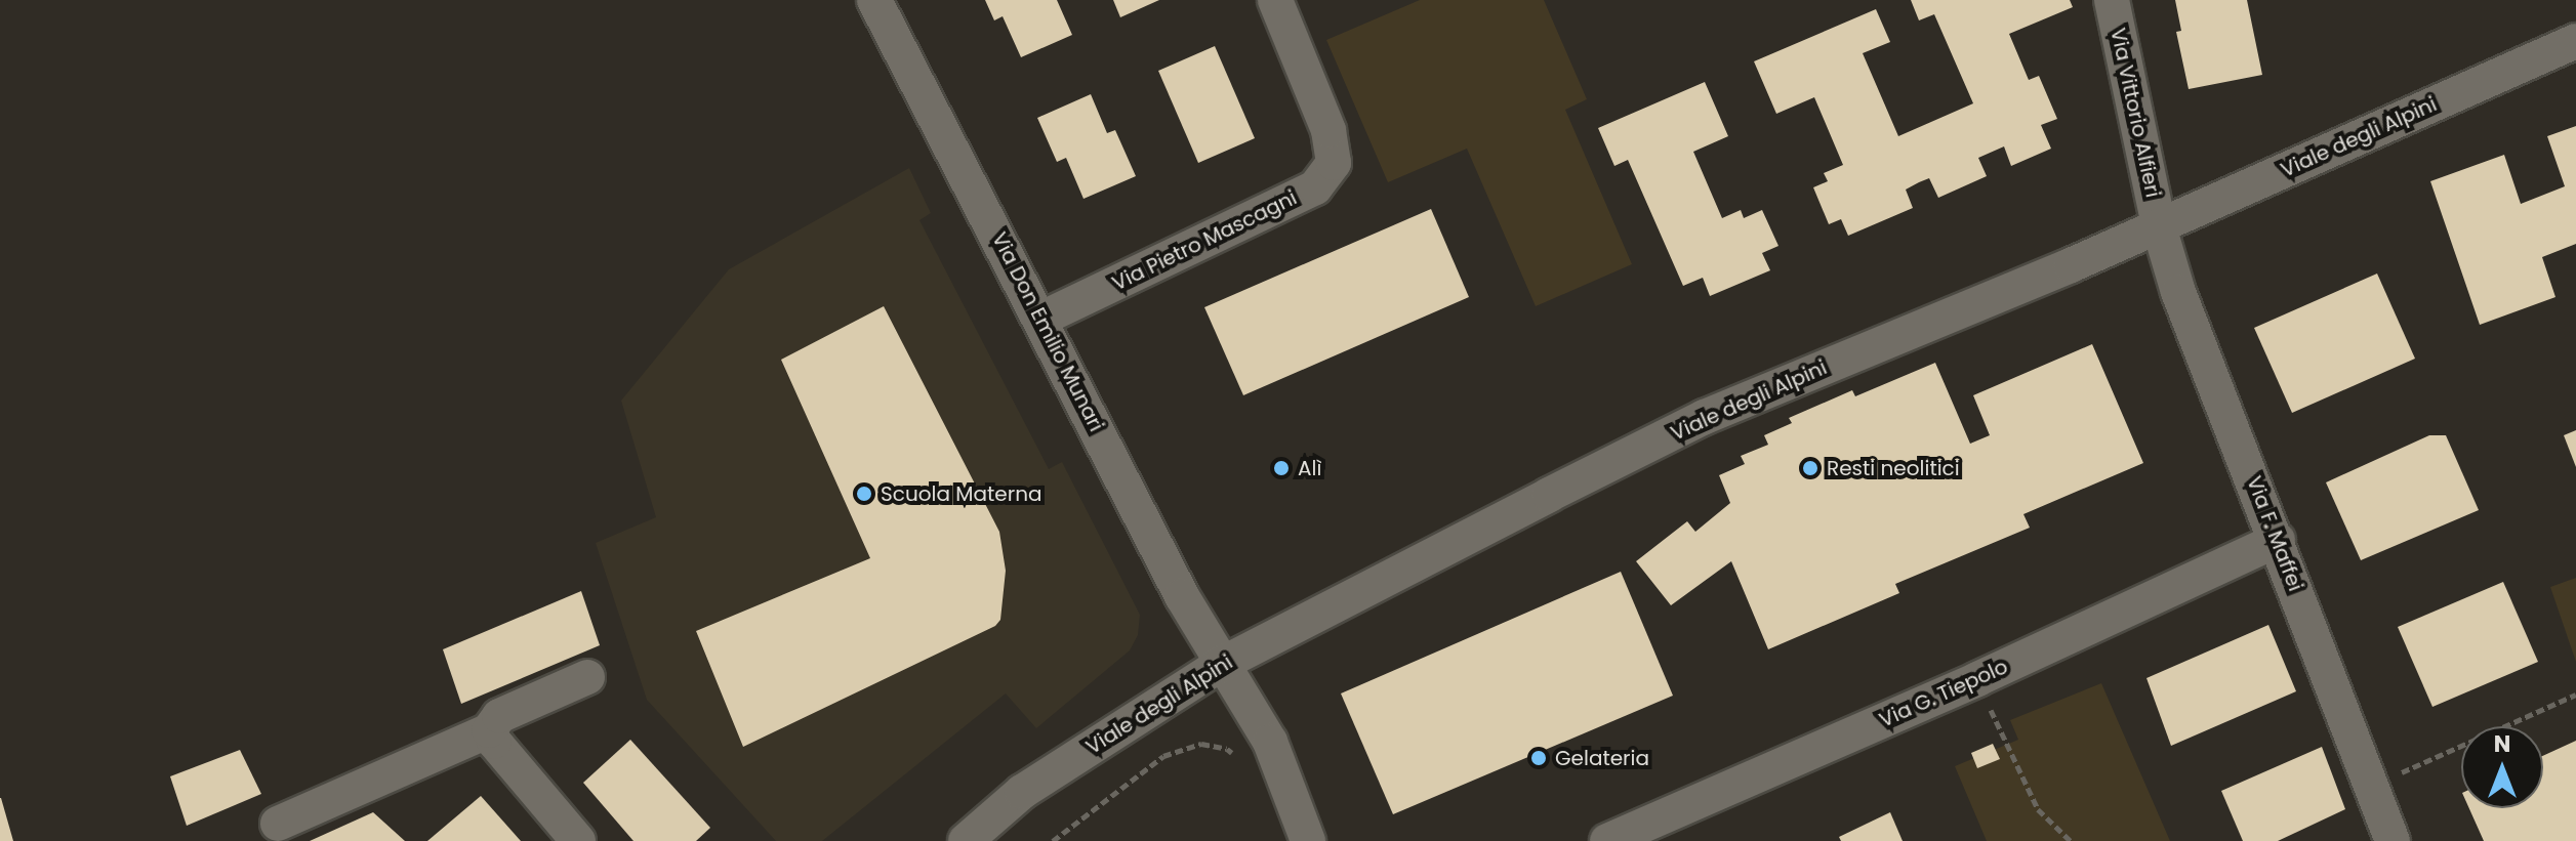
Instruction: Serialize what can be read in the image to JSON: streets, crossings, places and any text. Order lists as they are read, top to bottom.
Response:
{
  "streets": {
    "street": [
      "Via Vittorio Alfieri",
      "Viale degli Alpini",
      "Via Pietro Mascagni",
      "Via Don Emilio Munari",
      "Via F. Maffei",
      "Via G. Tiepolo"
    ]
  },
  "crossings": [
    ["Via Vittorio Alfieri", "Viale degli Alpini"],
    ["Via Vittorio Alfieri", "Via F. Maffei"],
    ["Viale degli Alpini", "Via Don Emilio Munari"],
    ["Viale degli Alpini", "Via F. Maffei"],
    ["Via Pietro Mascagni", "Via Don Emilio Munari"],
    ["Via F. Maffei", "Via G. Tiepolo"]
  ],
  "places": [
    "Alì",
    "Resti neolitici",
    "Scuola Materna",
    "Gelateria"
  ],
  "north": "top"
}
